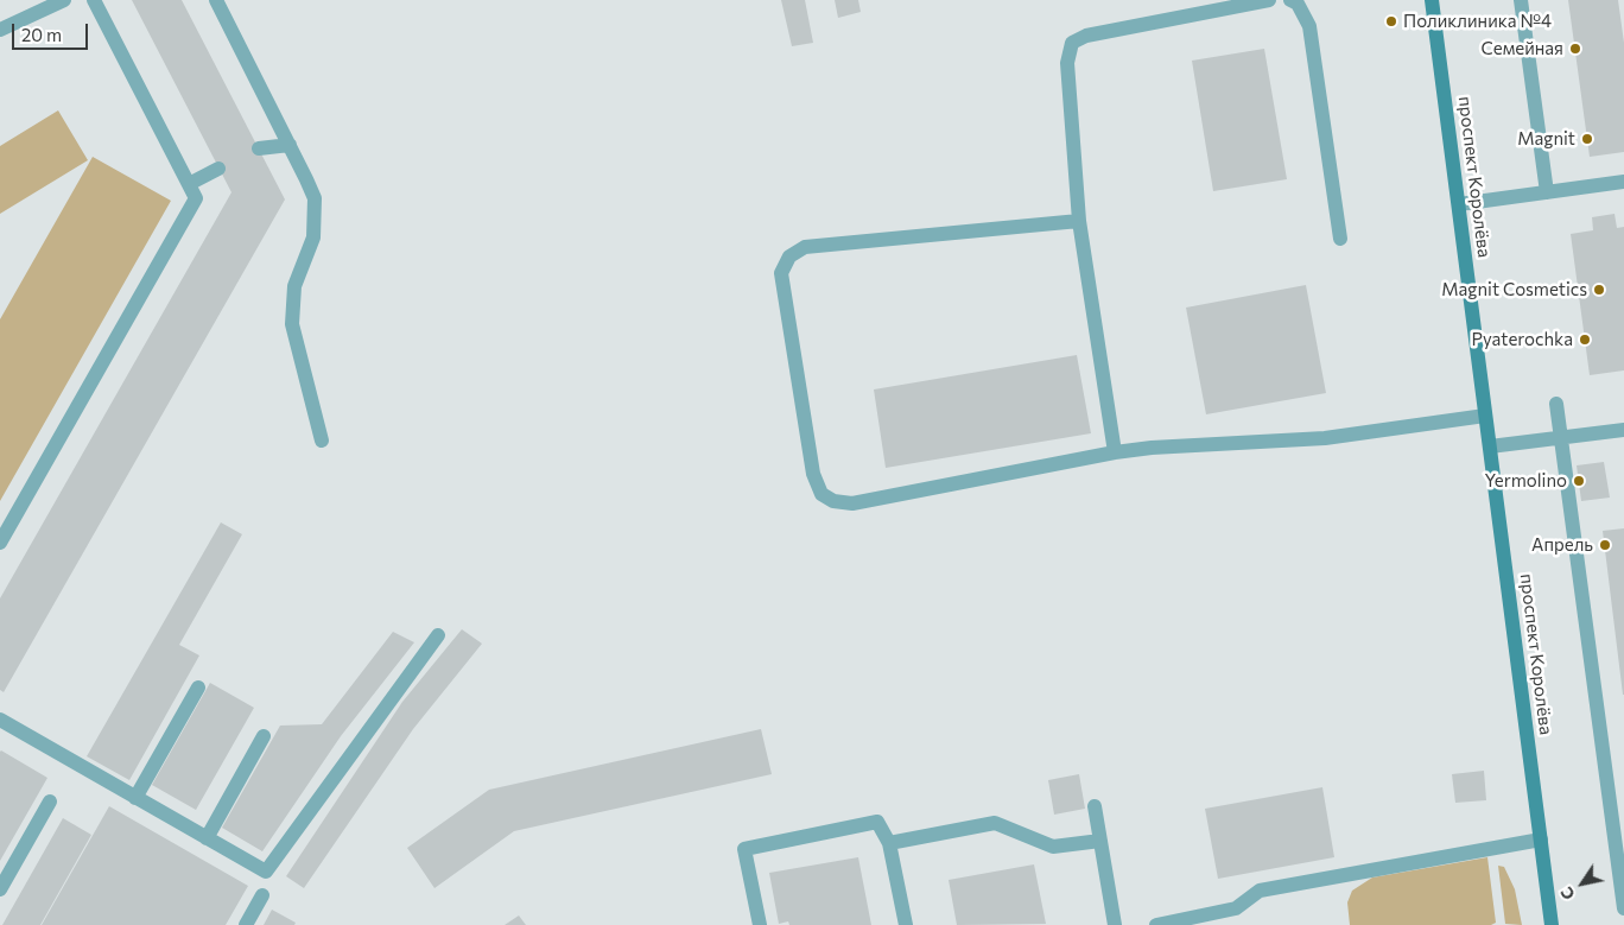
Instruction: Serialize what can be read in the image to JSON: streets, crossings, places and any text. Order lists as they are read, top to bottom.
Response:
{
  "streets": {
    "main road": ["проспект Королёва"]
  },
  "places": [
    "Поликлиника №4",
    "Семейная",
    "Magnit",
    "Magnit Cosmetics",
    "Pyaterochka",
    "Yermolino",
    "Апрель"
  ],
  "scale_bar": "20 m",
  "north": "bottom left"
}
